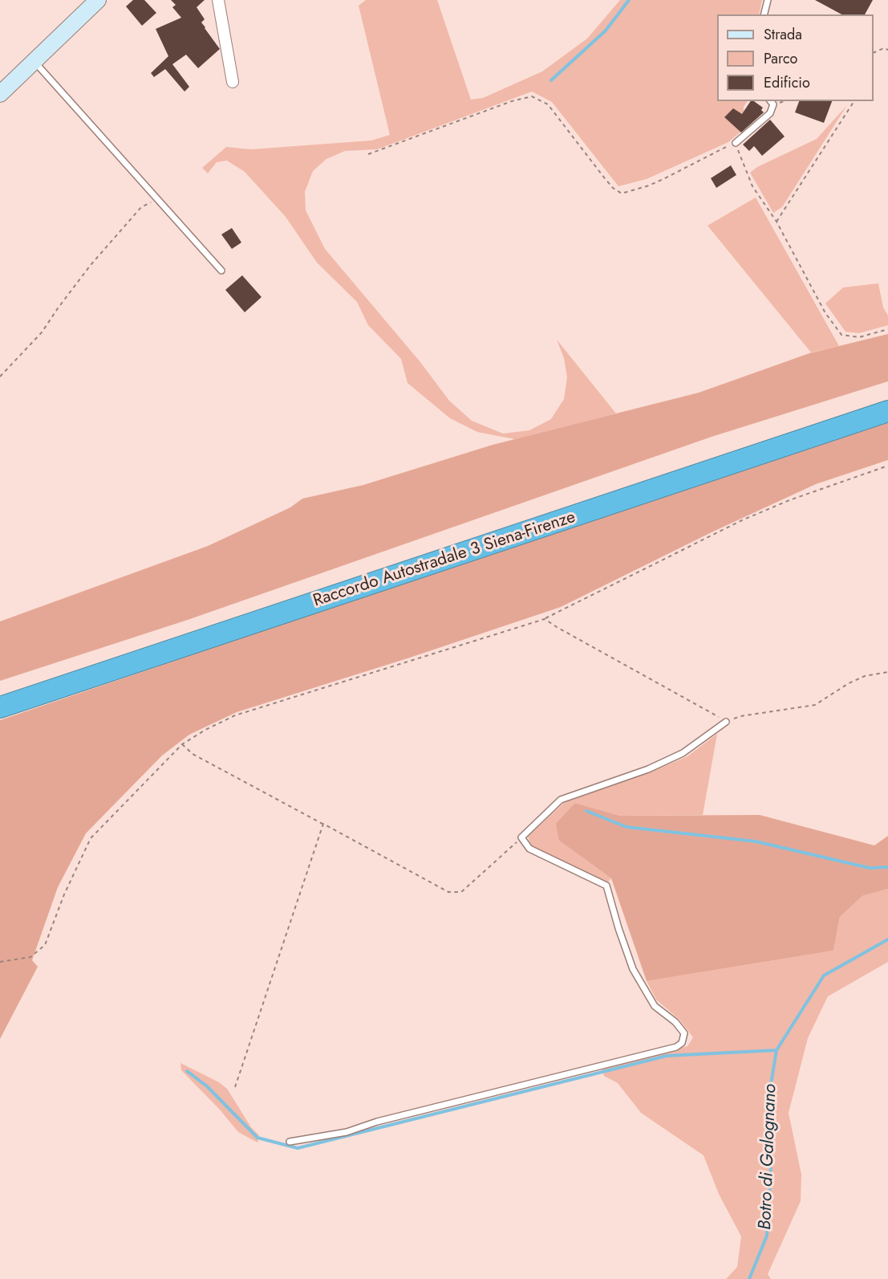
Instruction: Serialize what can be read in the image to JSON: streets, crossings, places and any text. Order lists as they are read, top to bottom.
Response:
{
  "streets": {
    "highway": ["Raccordo Autostradale 3 Siena-Firenze"]
  },
  "water": ["Botro di Galognano"],
  "legend": ["Strada", "Parco", "Edificio"]
}
